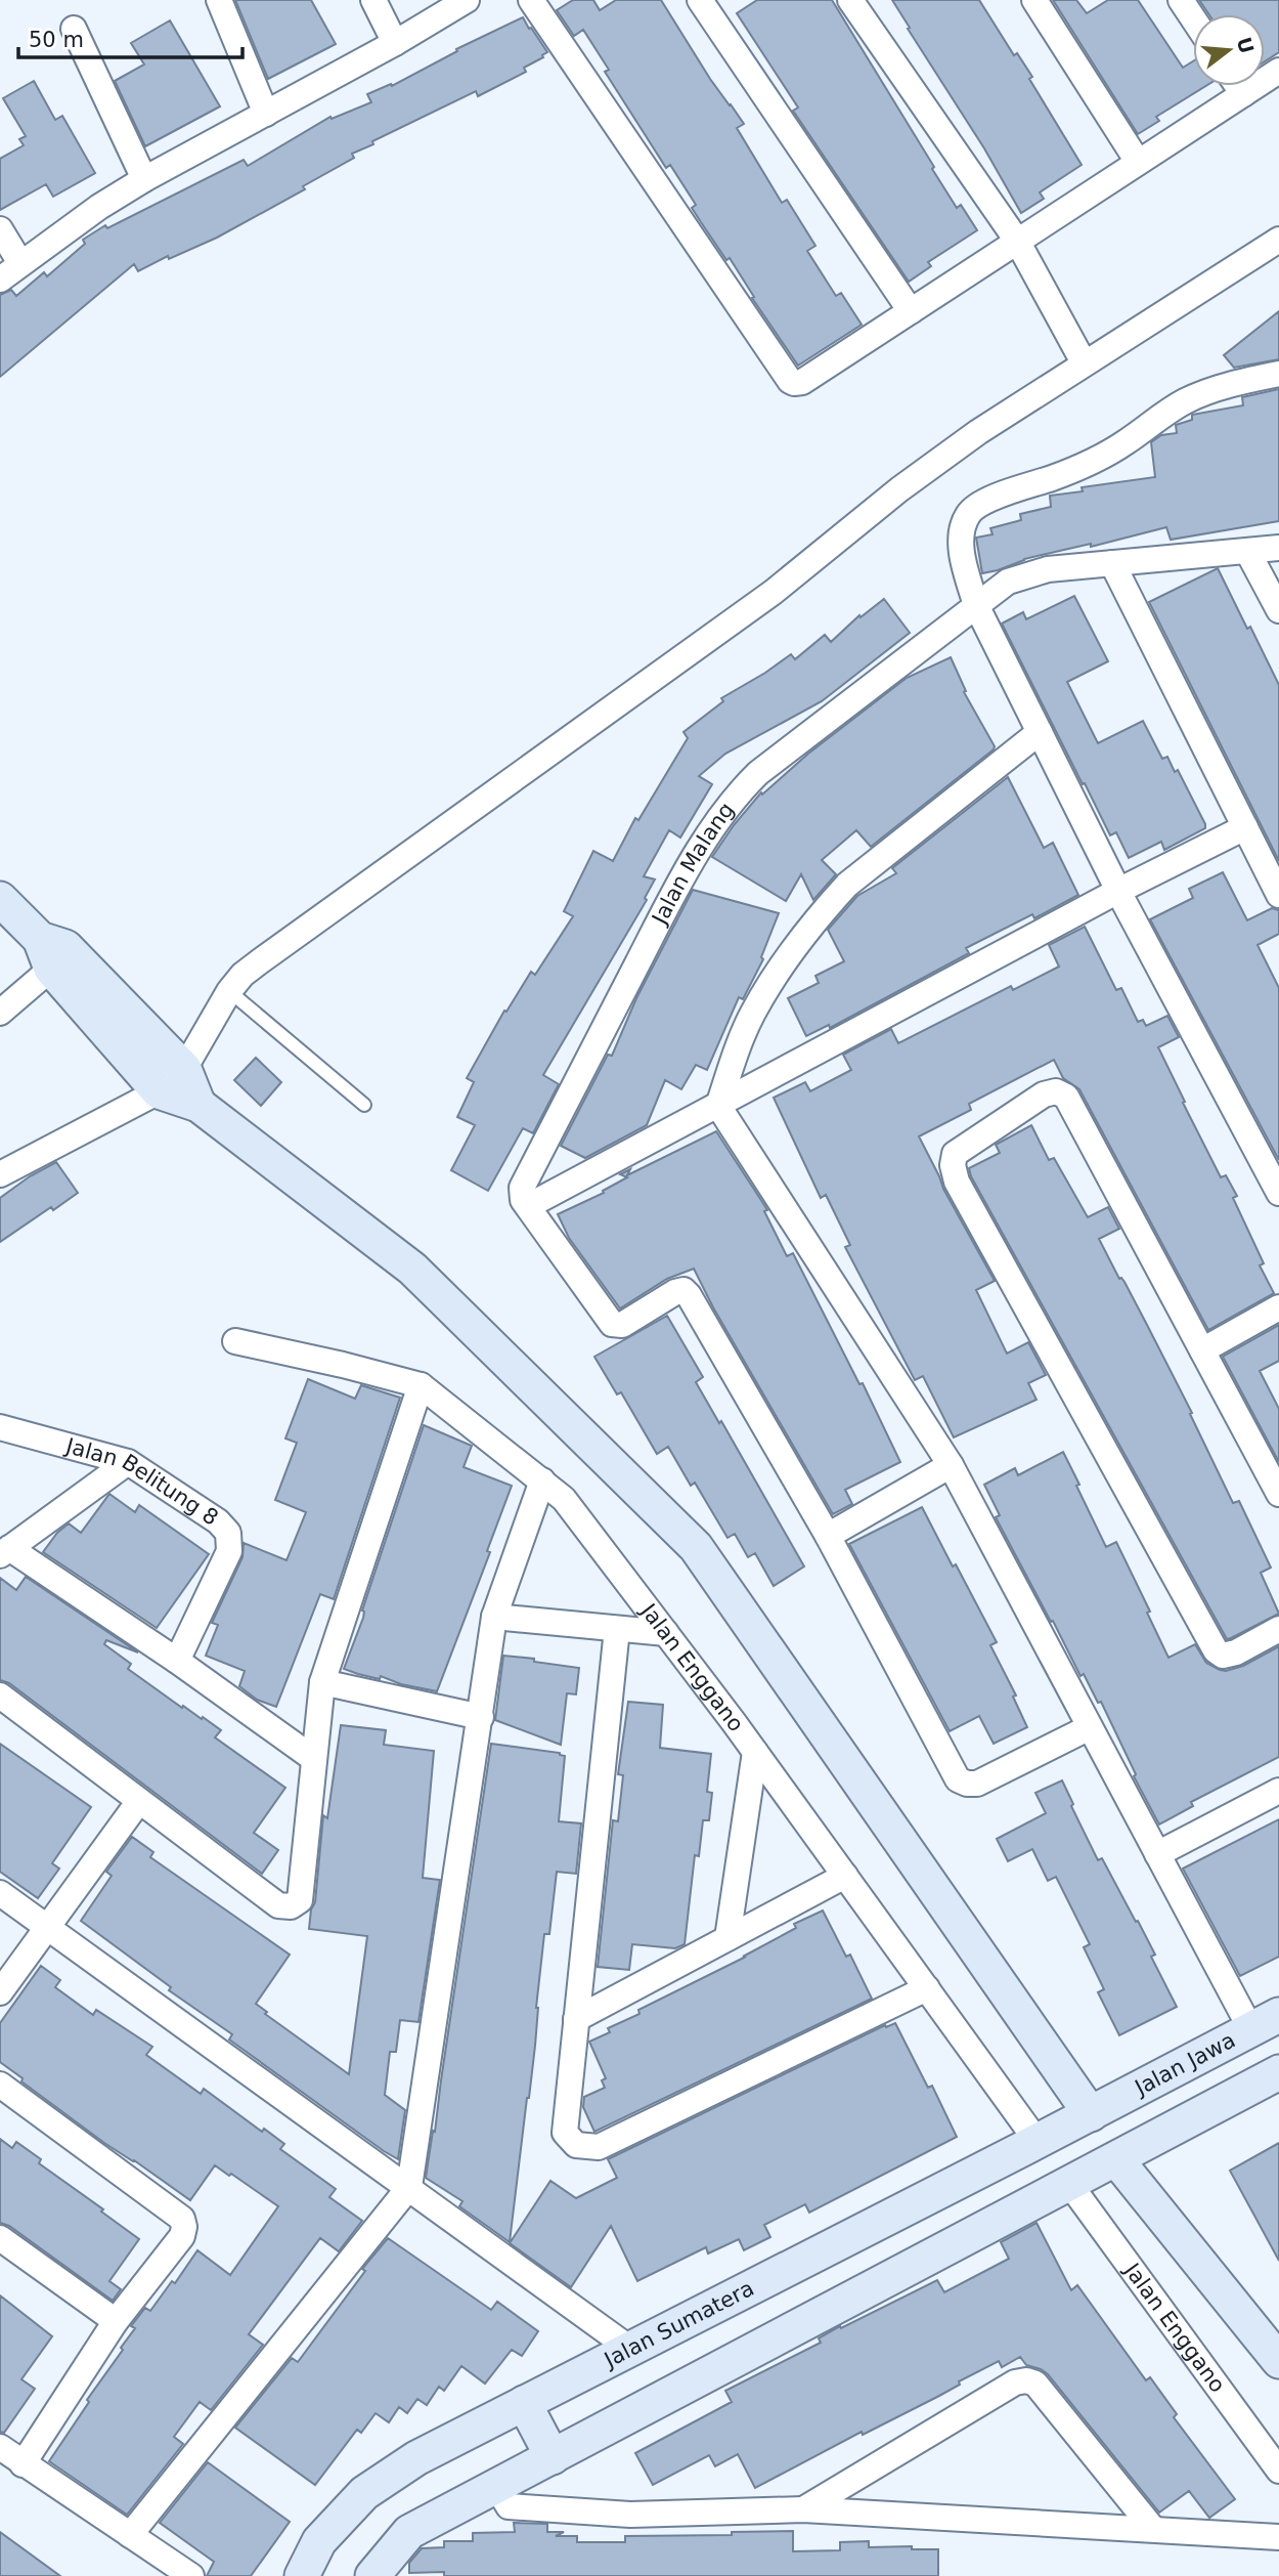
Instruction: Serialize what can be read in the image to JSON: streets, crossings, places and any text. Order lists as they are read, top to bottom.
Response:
{
  "streets": {
    "main road": ["Jalan Jawa", "Jalan Sumatera"],
    "street": ["Jalan Malang", "Jalan Belitung 8", "Jalan Enggano"]
  },
  "crossings": [
    ["Jalan Enggano", "Jalan Sumatera"],
    ["Jalan Jawa", "Jalan Sumatera"]
  ],
  "scale_bar": "50 m",
  "north": "right"
}
